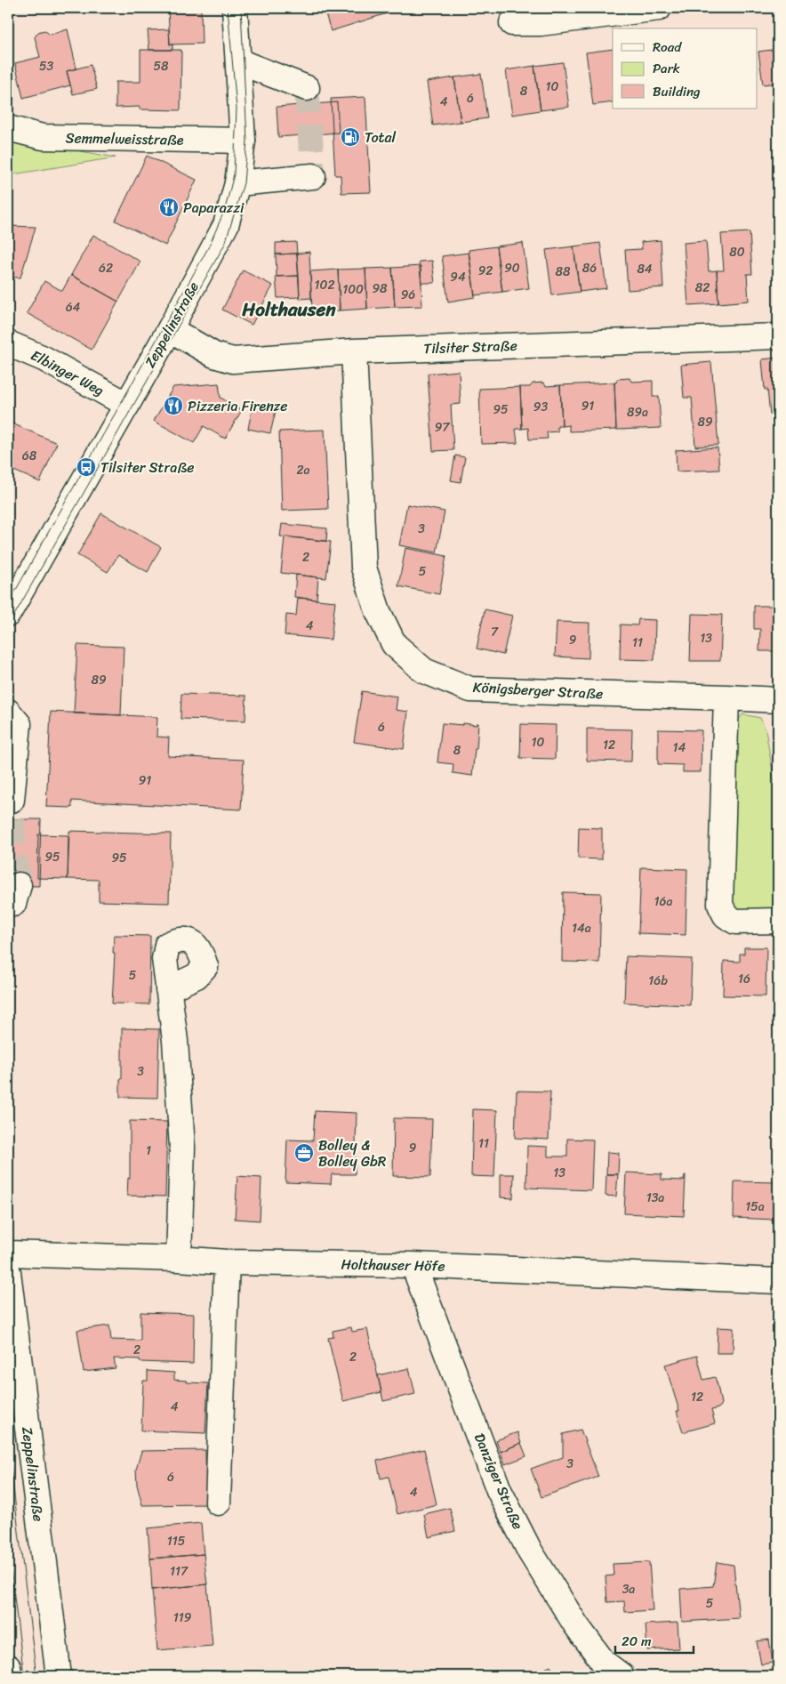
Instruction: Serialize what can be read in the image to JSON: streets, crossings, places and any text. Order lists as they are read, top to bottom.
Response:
{
  "streets": {
    "street": [
      "Semmelweisstraße",
      "Zeppelinstraße",
      "Tilsiter Straße",
      "Elbinger Weg",
      "Königsberger Straße",
      "Holthauser Höfe",
      "Danziger Straße"
    ]
  },
  "crossings": [
    ["Semmelweisstraße", "Zeppelinstraße"],
    ["Zeppelinstraße", "Tilsiter Straße"],
    ["Zeppelinstraße", "Elbinger Weg"],
    ["Tilsiter Straße", "Königsberger Straße"],
    ["Holthauser Höfe", "Danziger Straße"]
  ],
  "districts": ["Holthausen"],
  "places": {
    "fuel station": ["Total"],
    "restaurant": ["Paparazzi", "Pizzeria Firenze"],
    "bus stop": ["Tilsiter Straße"],
    "office": ["Bolley & Bolley GbR"]
  },
  "house_numbers": [
    "53",
    "58",
    "10",
    "8",
    "6",
    "4",
    "80",
    "62",
    "90",
    "86",
    "84",
    "92",
    "88",
    "94",
    "102",
    "82",
    "98",
    "100",
    "96",
    "64",
    "91",
    "93",
    "95",
    "89a",
    "89",
    "97",
    "68",
    "2a",
    "3",
    "2",
    "5",
    "4",
    "7",
    "13",
    "9",
    "11",
    "89",
    "6",
    "10",
    "12",
    "14",
    "8",
    "91",
    "95",
    "95",
    "16a",
    "14a",
    "5",
    "16",
    "16b",
    "3",
    "11",
    "9",
    "1",
    "13",
    "13a",
    "15a",
    "2",
    "2",
    "12",
    "4",
    "3",
    "6",
    "4",
    "115",
    "117",
    "3a",
    "5",
    "119"
  ],
  "legend": ["Road", "Park", "Building"],
  "scale_bar": "20 m"
}
